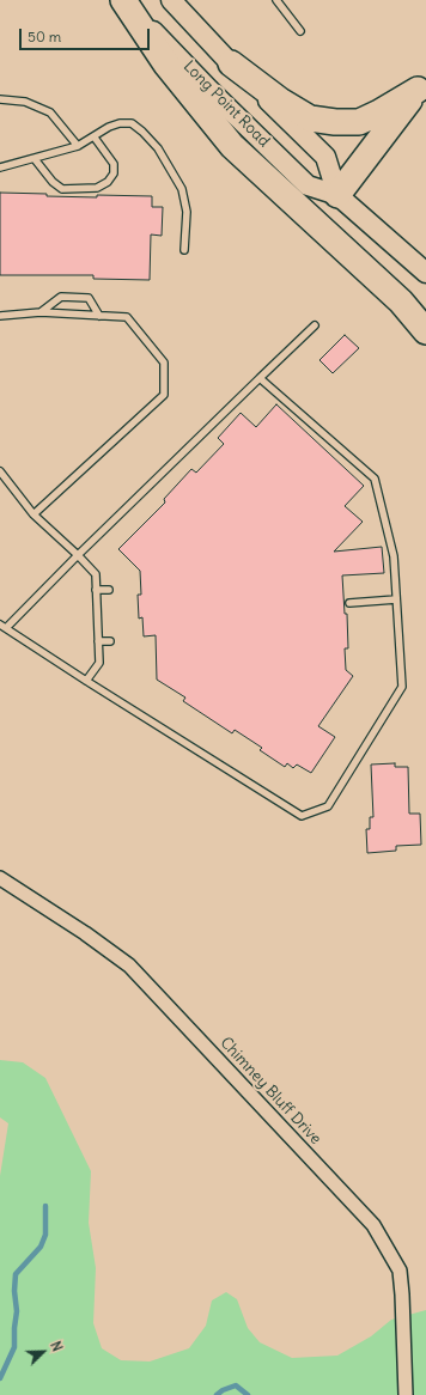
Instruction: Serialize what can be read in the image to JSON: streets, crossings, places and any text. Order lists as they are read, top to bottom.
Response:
{
  "streets": {
    "main road": ["Long Point Road"],
    "street": ["Chimney Bluff Drive"]
  },
  "scale_bar": "50 m",
  "north": "top right"
}
